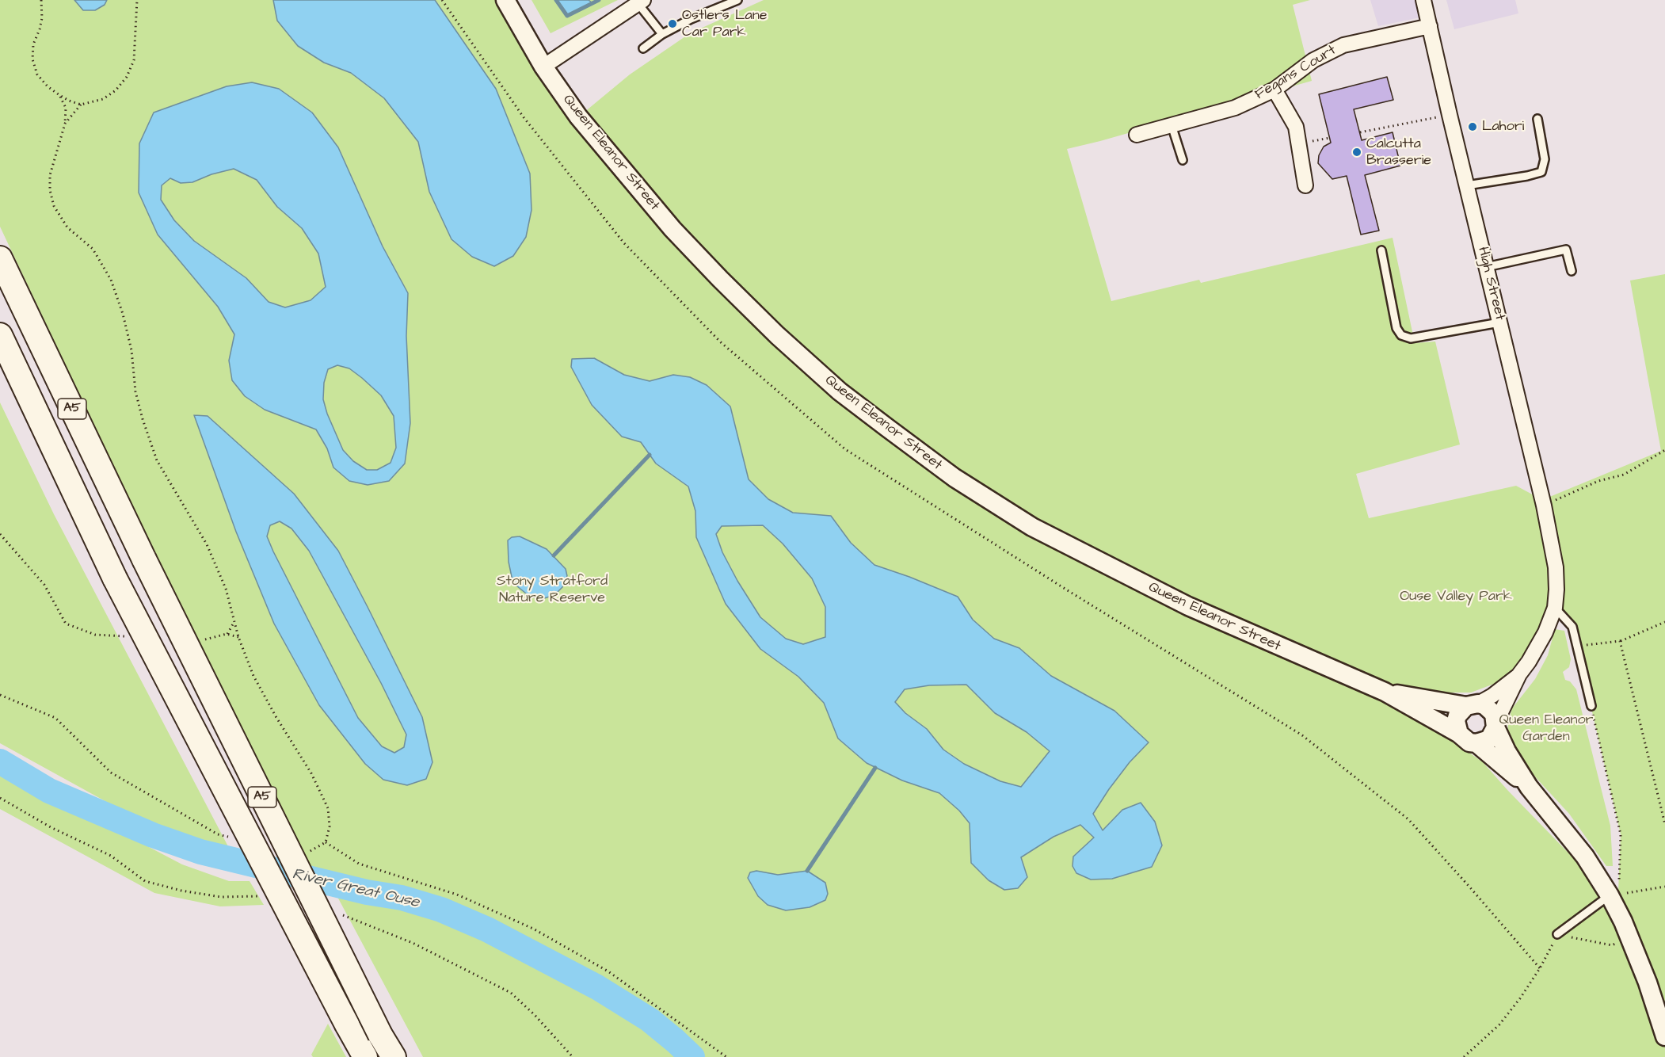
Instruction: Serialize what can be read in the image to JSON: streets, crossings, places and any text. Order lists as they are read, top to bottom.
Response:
{
  "streets": {
    "highway": ["A5"],
    "street": ["Fegans Court", "Queen Eleanor Street", "High Street"]
  },
  "crossings": [
    ["Fegans Court", "High Street"]
  ],
  "water": ["River Great Ouse"],
  "parks": ["Stony Stratford Nature Reserve", "Ouse Valley Park", "Queen Eleanor Garden"],
  "places": ["Ostlers Lane Car Park", "Lahori", "Calcutta Brasserie"]
}
